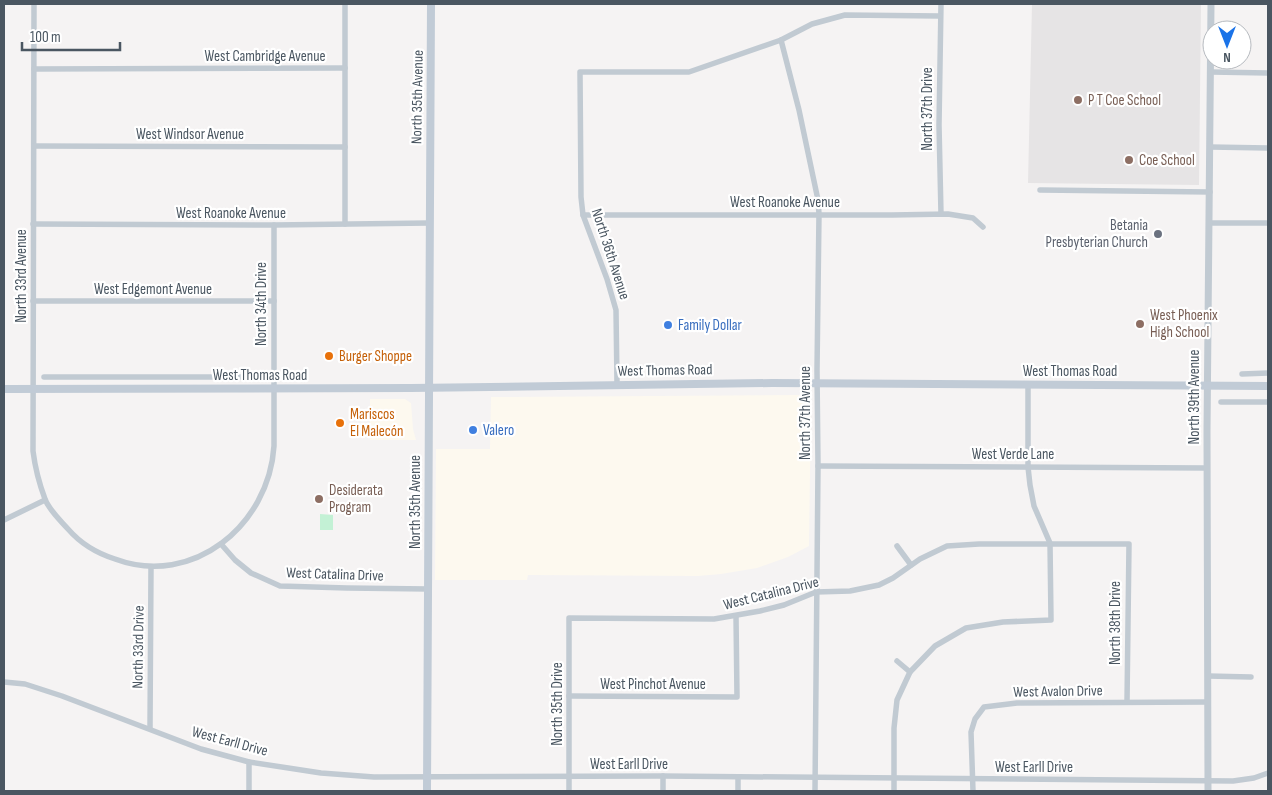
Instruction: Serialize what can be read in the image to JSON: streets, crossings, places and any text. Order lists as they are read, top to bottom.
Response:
{
  "streets": {
    "main road": ["North 35th Avenue", "West Thomas Road"],
    "street": [
      "West Cambridge Avenue",
      "North 37th Drive",
      "West Windsor Avenue",
      "West Roanoke Avenue",
      "North 36th Avenue",
      "North 33rd Avenue",
      "West Edgemont Avenue",
      "North 34th Drive",
      "North 39th Avenue",
      "North 37th Avenue",
      "West Verde Lane",
      "West Catalina Drive",
      "North 38th Drive",
      "North 33rd Drive",
      "West Pinchot Avenue",
      "West Avalon Drive",
      "North 35th Drive",
      "West Earll Drive"
    ]
  },
  "crossings": [
    ["West Cambridge Avenue", "North 33rd Avenue"],
    ["North 35th Avenue", "West Roanoke Avenue"],
    ["North 35th Avenue", "West Thomas Road"],
    ["North 35th Avenue", "West Catalina Drive"],
    ["North 35th Avenue", "West Earll Drive"],
    ["North 37th Drive", "West Roanoke Avenue"],
    ["West Windsor Avenue", "North 33rd Avenue"],
    ["West Roanoke Avenue", "North 36th Avenue"],
    ["West Roanoke Avenue", "North 33rd Avenue"],
    ["West Roanoke Avenue", "North 34th Drive"],
    ["West Roanoke Avenue", "North 37th Avenue"],
    ["North 36th Avenue", "West Thomas Road"],
    ["North 36th Avenue", "North 37th Avenue"],
    ["North 33rd Avenue", "West Edgemont Avenue"],
    ["North 33rd Avenue", "West Thomas Road"],
    ["West Edgemont Avenue", "North 34th Drive"],
    ["North 34th Drive", "West Thomas Road"],
    ["North 34th Drive", "West Catalina Drive"],
    ["West Thomas Road", "North 39th Avenue"],
    ["West Thomas Road", "North 37th Avenue"],
    ["North 39th Avenue", "West Verde Lane"],
    ["North 39th Avenue", "West Avalon Drive"],
    ["North 39th Avenue", "West Earll Drive"],
    ["North 37th Avenue", "West Verde Lane"],
    ["North 37th Avenue", "West Catalina Drive"],
    ["North 37th Avenue", "West Earll Drive"],
    ["West Catalina Drive", "North 38th Drive"],
    ["West Catalina Drive", "West Pinchot Avenue"],
    ["West Catalina Drive", "North 35th Drive"],
    ["North 38th Drive", "West Avalon Drive"],
    ["North 33rd Drive", "West Earll Drive"],
    ["West Pinchot Avenue", "North 35th Drive"],
    ["West Avalon Drive", "West Earll Drive"],
    ["North 35th Drive", "West Earll Drive"]
  ],
  "places": [
    "P T Coe School",
    "Coe School",
    "Betania Presbyterian Church",
    "West Phoenix High School",
    "Family Dollar",
    "Burger Shoppe",
    "Mariscos El Malecón",
    "Valero",
    "Desiderata Program"
  ],
  "scale_bar": "100 m",
  "north": "bottom"
}
